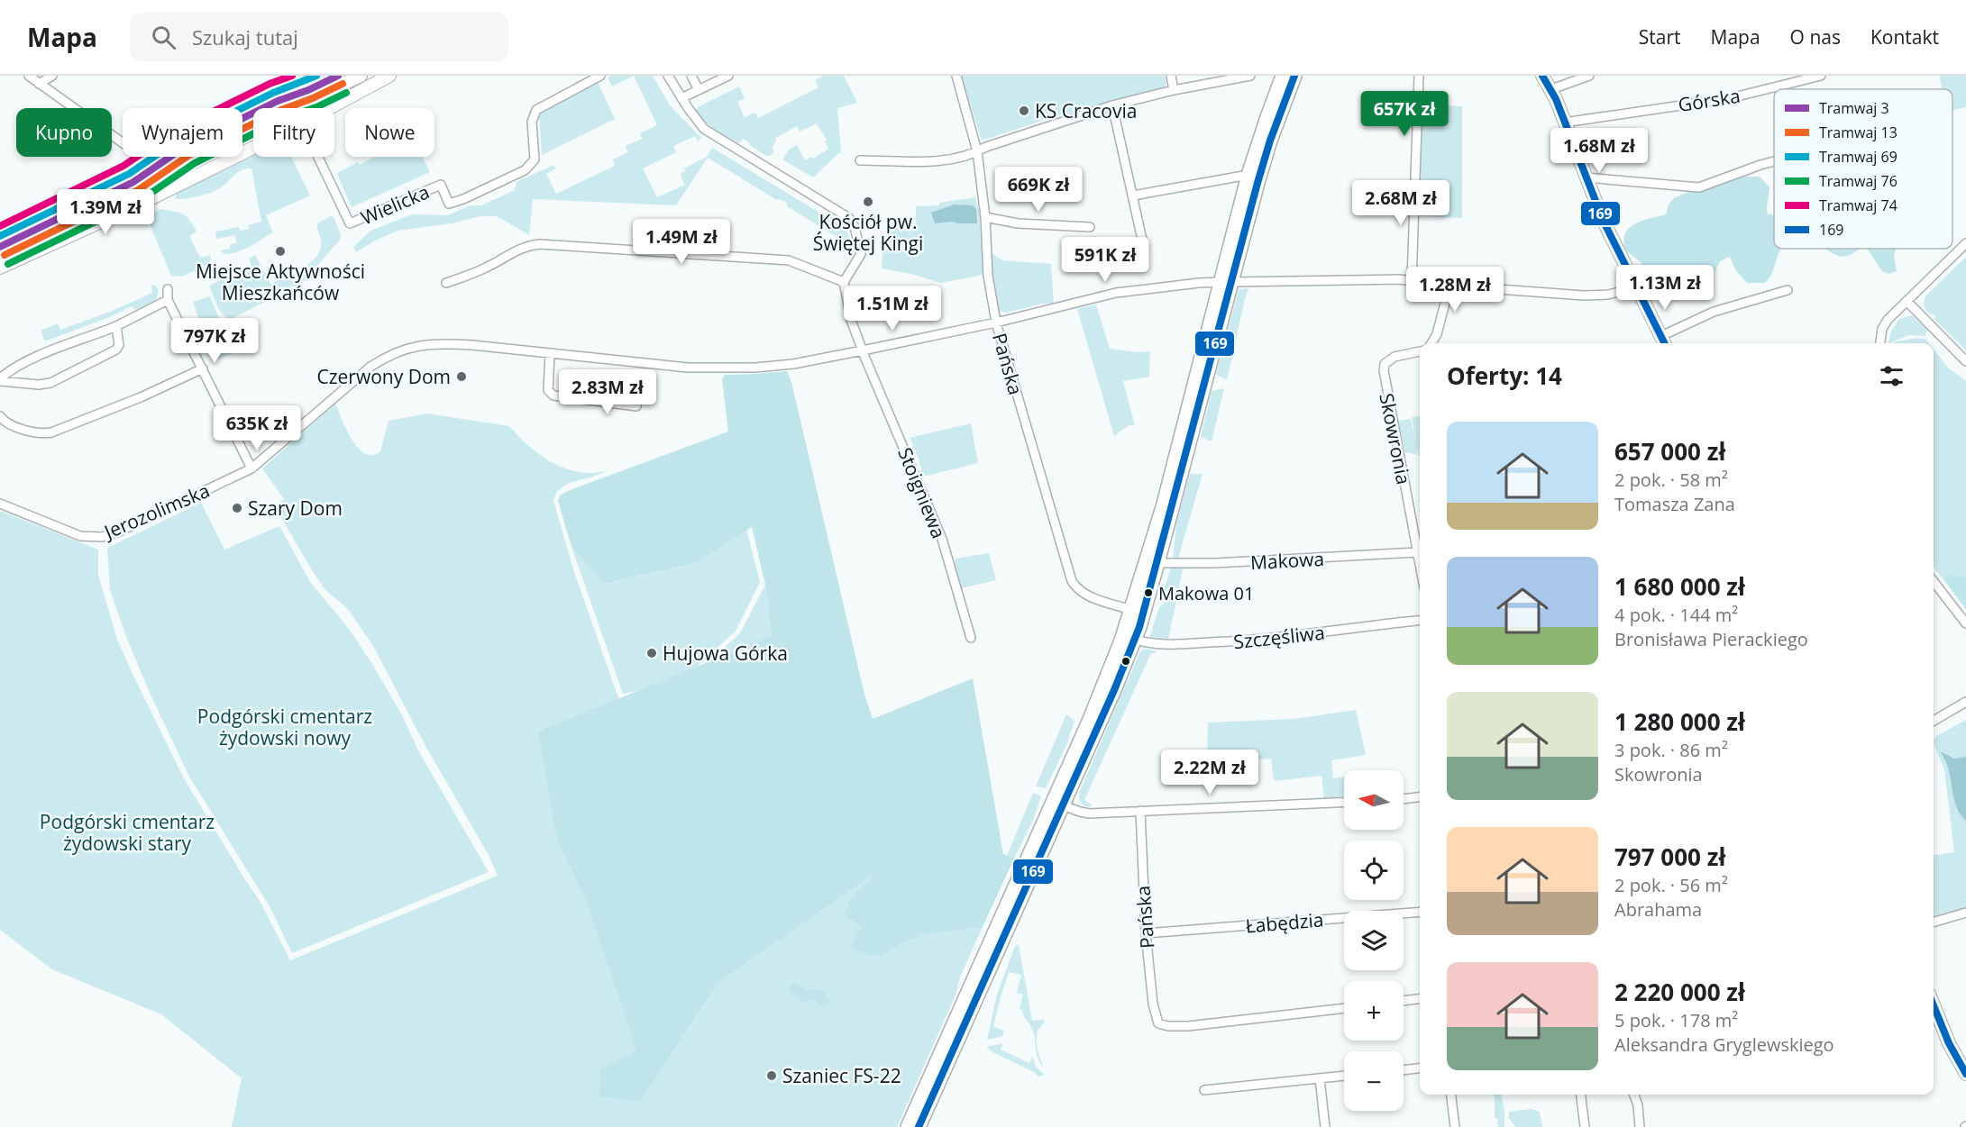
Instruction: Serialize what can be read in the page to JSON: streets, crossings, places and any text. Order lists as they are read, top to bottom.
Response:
{
  "streets": {
    "street": [
      "Górska",
      "Wielicka",
      "Pańska",
      "Skowronia",
      "Stoigniewa",
      "Jerozolimska",
      "Makowa",
      "Szczęśliwa",
      "Łabędzia"
    ]
  },
  "crossings": [
    ["Pańska", "Jerozolimska"],
    ["Pańska", "Łabędzia"],
    ["Skowronia", "Makowa"],
    ["Stoigniewa", "Jerozolimska"]
  ],
  "parks": ["Podgórski cmentarz żydowski nowy", "Podgórski cmentarz żydowski stary"],
  "places": [
    "KS Cracovia",
    "Kościół pw. Świętej Kingi",
    "Miejsce Aktywności Mieszkańców",
    "Czerwony Dom",
    "Szary Dom",
    "Makowa 01",
    "Hujowa Górka",
    "Szaniec FS-22"
  ],
  "lines": [
    "tram line 3",
    "tram line 69",
    "tram line 74",
    "transit line 169",
    "tram line 13",
    "tram line 76"
  ],
  "legend": [
    "Tramwaj 3",
    "Tramwaj 13",
    "Tramwaj 69",
    "Tramwaj 76",
    "Tramwaj 74",
    "169"
  ],
  "north": "left",
  "page": {
    "header": "Mapa",
    "search": "Szukaj tutaj",
    "nav": [
      "Start",
      "Mapa",
      "O nas",
      "Kontakt"
    ],
    "price": [
      "657K zł",
      "1.68M zł",
      "669K zł",
      "2.68M zł",
      "1.39M zł",
      "1.49M zł",
      "591K zł",
      "1.13M zł",
      "1.28M zł",
      "1.51M zł",
      "797K zł",
      "2.83M zł",
      "635K zł",
      "2.22M zł"
    ],
    "chip": [
      "Kupno",
      "Wynajem",
      "Filtry",
      "Nowe"
    ],
    "heading": "Oferty: 14",
    "list": [
      {
        "name": "657 000 zł",
        "note": "2 pok. · 58 m² · Tomasza Zana"
      },
      {
        "name": "1 680 000 zł",
        "note": "4 pok. · 144 m² · Bronisława Pierackiego"
      },
      {
        "name": "1 280 000 zł",
        "note": "3 pok. · 86 m² · Skowronia"
      },
      {
        "name": "797 000 zł",
        "note": "2 pok. · 56 m² · Abrahama"
      },
      {
        "name": "2 220 000 zł",
        "note": "5 pok. · 178 m² · Aleksandra Gryglewskiego"
      }
    ],
    "map_buttons": ["+", "−"]
  }
}
